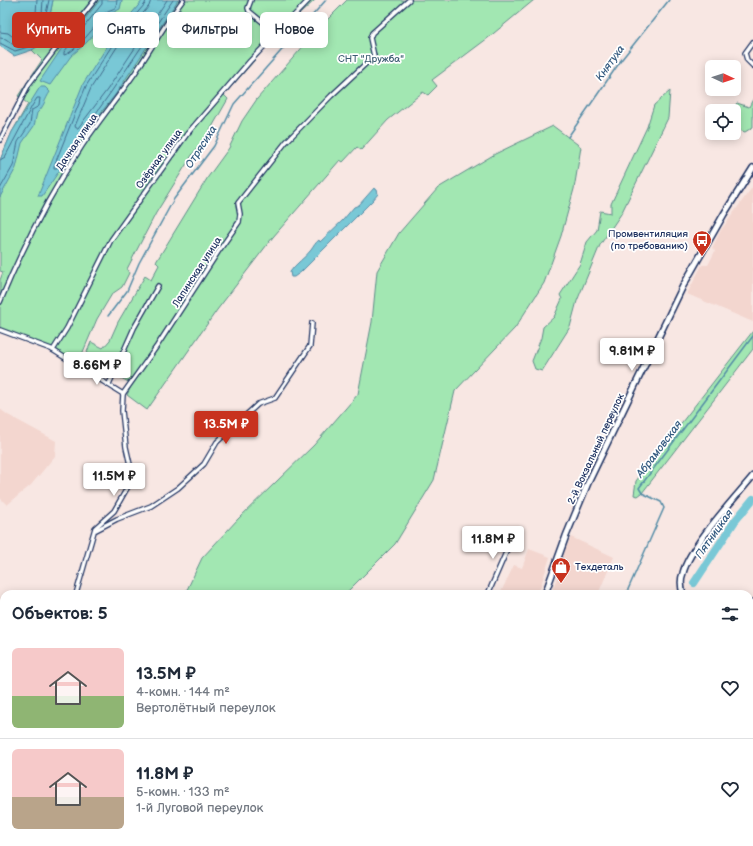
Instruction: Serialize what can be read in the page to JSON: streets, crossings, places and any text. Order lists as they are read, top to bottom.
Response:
{
  "streets": {
    "street": [
      "Дачная улица",
      "Озёрная улица",
      "Лапинская улица",
      "2-й Вокзальный переулок"
    ]
  },
  "water": [
    "Княтуха",
    "Отрясиха",
    "Абрамовская",
    "Пятницкая"
  ],
  "parks": ["СНТ \"Дружба\""],
  "places": {
    "bus stop": ["Промвентиляция (по требованию)"],
    "shop": ["Техдеталь"]
  },
  "north": "right",
  "page": {
    "chip": [
      "Купить",
      "Снять",
      "Фильтры",
      "Новое"
    ],
    "price": [
      "9.81M ₽",
      "8.66M ₽",
      "13.5M ₽",
      "11.5M ₽",
      "11.8M ₽"
    ],
    "heading": "Объектов: 5",
    "list": [
      {
        "name": "13.5M ₽",
        "note": "4-комн. · 144 m² · Вертолётный переулок"
      },
      {
        "name": "11.8M ₽",
        "note": "5-комн. · 133 m² · 1-й Луговой переулок"
      }
    ]
  }
}
